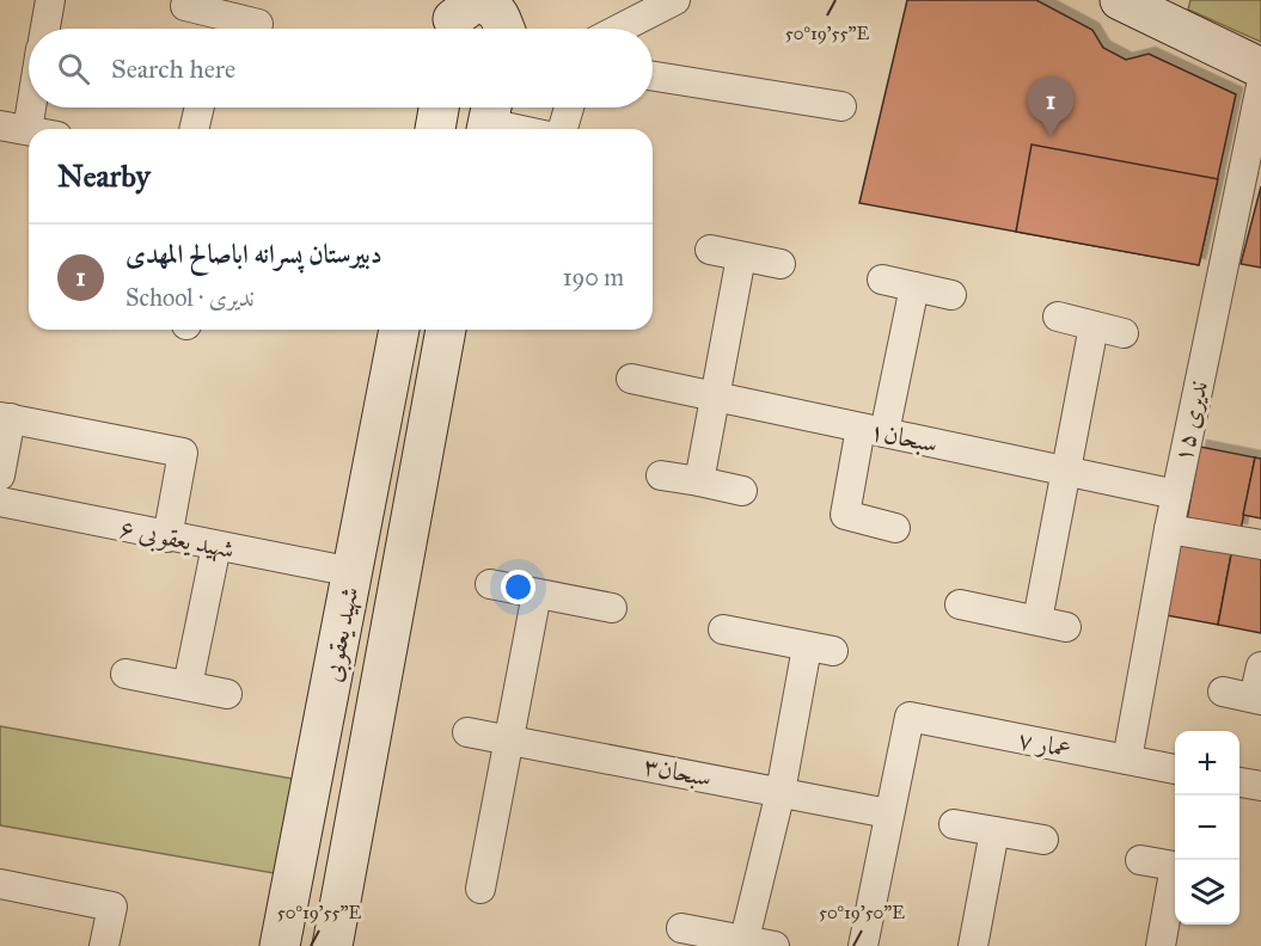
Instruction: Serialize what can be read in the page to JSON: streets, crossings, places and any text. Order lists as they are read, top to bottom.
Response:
{
  "streets": {
    "street": [
      "ندیری ۱۵",
      "سبحان۱",
      "شهید یعقوبی ۶",
      "شهید یعقوبی",
      "عمار ۷",
      "سبحان۳"
    ]
  },
  "crossings": [
    ["ندیری ۱۵", "سبحان۱"],
    ["ندیری ۱۵", "عمار ۷"],
    ["شهید یعقوبی ۶", "شهید یعقوبی"],
    ["عمار ۷", "سبحان۳"]
  ],
  "page": {
    "search": "Search here",
    "pins": "1",
    "heading": "Nearby",
    "list": [
      {
        "mark": "1",
        "name": "دبیرستان پسرانه اباصالح المهدی",
        "note": "School · ندیری",
        "value": "190 m"
      }
    ],
    "map_buttons": ["+", "−"]
  },
  "coordinates": ["50°19'55\"E", "50°19'50\"E"]
}
